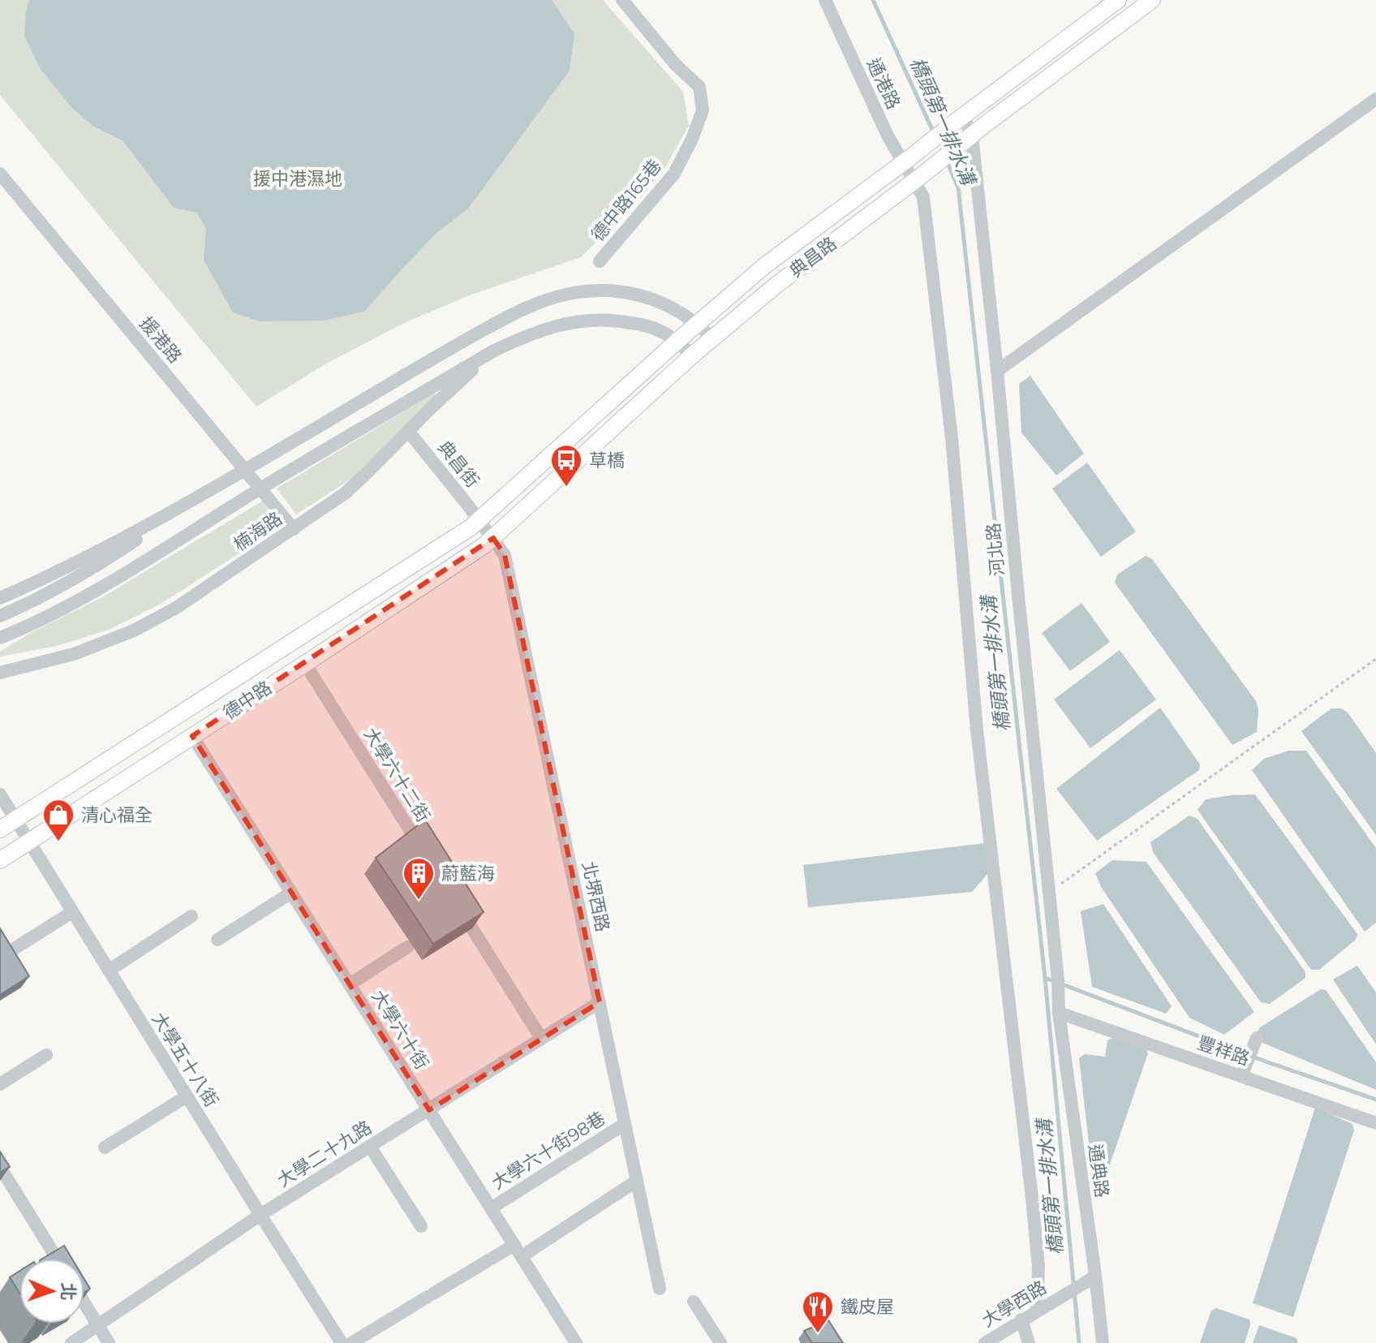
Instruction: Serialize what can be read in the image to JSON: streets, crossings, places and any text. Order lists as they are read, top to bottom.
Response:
{
  "streets": {
    "main road": ["典昌路", "德中路"],
    "street": [
      "通港路",
      "德中路165巷",
      "援港路",
      "典昌街",
      "楠海路",
      "河北路",
      "大學六十二街",
      "北堺西路",
      "大學六十街",
      "豐祥路",
      "大學五十八街",
      "大學六十街98巷",
      "大學二十九路",
      "通典路",
      "大學西路"
    ]
  },
  "crossings": [
    ["通港路", "典昌路"],
    ["通港路", "大學西路"],
    ["典昌路", "典昌街"],
    ["典昌路", "楠海路"],
    ["典昌路", "河北路"],
    ["典昌路", "德中路"],
    ["典昌路", "北堺西路"],
    ["援港路", "楠海路"],
    ["典昌街", "楠海路"],
    ["典昌街", "德中路"],
    ["典昌街", "北堺西路"],
    ["河北路", "通典路"],
    ["德中路", "大學六十二街"],
    ["德中路", "北堺西路"],
    ["德中路", "大學六十街"],
    ["德中路", "大學五十八街"],
    ["北堺西路", "大學六十街98巷"],
    ["北堺西路", "大學二十九路"],
    ["大學六十街", "大學六十街98巷"],
    ["大學六十街", "大學二十九路"],
    ["豐祥路", "通典路"],
    ["大學五十八街", "大學二十九路"],
    ["通典路", "大學西路"]
  ],
  "water": ["橋頭第一排水溝"],
  "parks": ["援中港濕地"],
  "places": {
    "bus stop": ["草橋"],
    "shop": ["清心福全"],
    "building": ["蔚藍海"],
    "restaurant": ["鐵皮屋"]
  },
  "north": "right"
}
